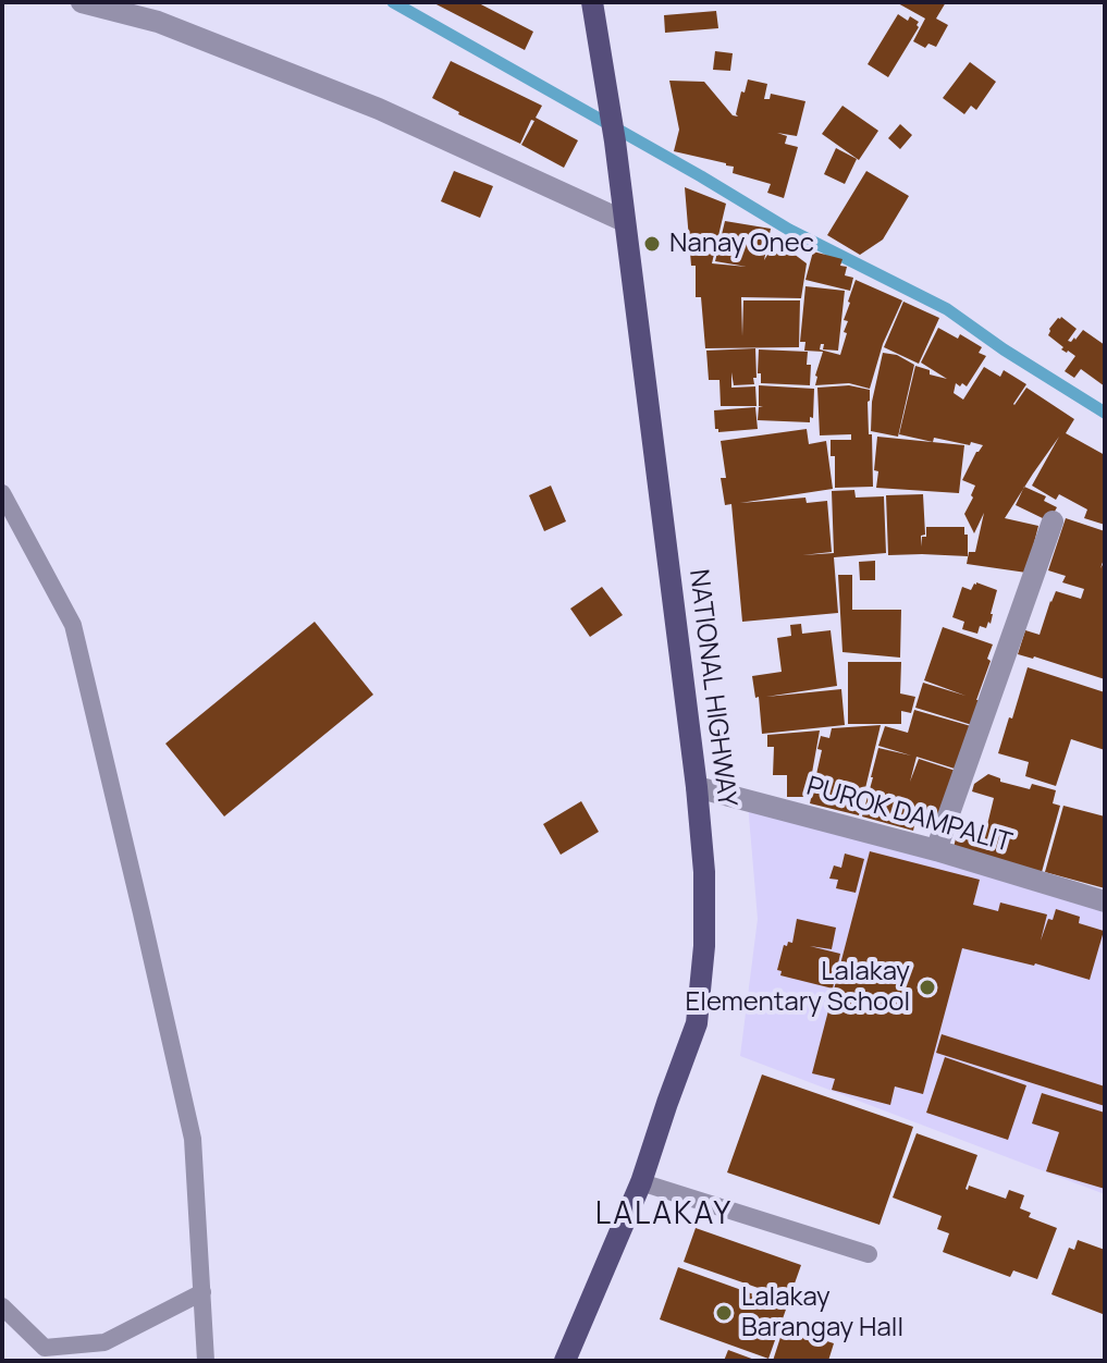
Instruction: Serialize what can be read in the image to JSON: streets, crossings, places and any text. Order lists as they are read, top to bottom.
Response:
{
  "streets": {
    "main road": ["NATIONAL HIGHWAY"],
    "street": ["PUROK DAMPALIT"]
  },
  "crossings": [
    ["NATIONAL HIGHWAY", "PUROK DAMPALIT"]
  ],
  "districts": ["LALAKAY"],
  "places": ["Nanay Onec", "Lalakay Elementary School", "Lalakay Barangay Hall"]
}
